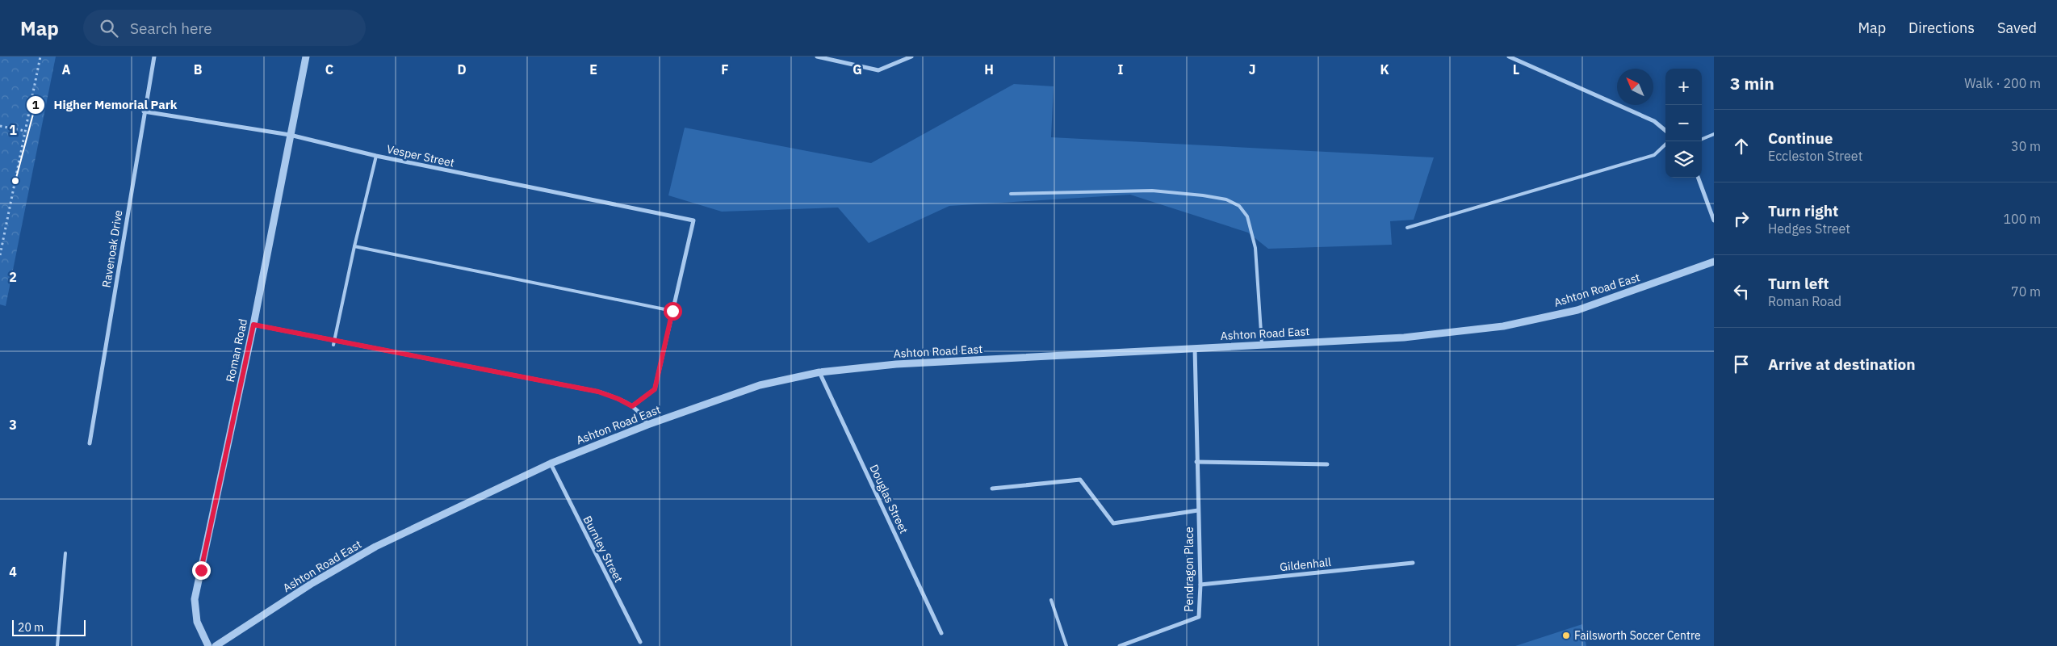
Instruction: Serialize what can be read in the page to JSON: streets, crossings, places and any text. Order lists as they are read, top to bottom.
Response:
{
  "streets": {
    "street": [
      "Vesper Street",
      "Ravenoak Drive",
      "Ashton Road East",
      "Roman Road",
      "Douglas Street",
      "Burnley Street",
      "Gildenhall",
      "Pendragon Place"
    ]
  },
  "crossings": [
    ["Vesper Street", "Ravenoak Drive"],
    ["Vesper Street", "Roman Road"],
    ["Ashton Road East", "Douglas Street"],
    ["Ashton Road East", "Burnley Street"],
    ["Ashton Road East", "Pendragon Place"],
    ["Gildenhall", "Pendragon Place"]
  ],
  "places": ["Higher Memorial Park", "Failsworth Soccer Centre"],
  "scale_bar": "20 m",
  "north": "top left",
  "page": {
    "header": "Map",
    "search": "Search here",
    "nav": ["Map", "Directions", "Saved"],
    "heading": ["3 min", "Walk · 200 m"],
    "map_buttons": ["+", "−"],
    "list": [
      ["Continue", "Eccleston Street", "30 m"],
      ["Turn right", "Hedges Street", "100 m"],
      ["Turn left", "Roman Road", "70 m"],
      "Arrive at destination"
    ],
    "scale": "20 m"
  },
  "grid": {
    "columns": [
      "A",
      "B",
      "C",
      "D",
      "E",
      "F",
      "G",
      "H",
      "I",
      "J",
      "K",
      "L"
    ],
    "rows": [
      "1",
      "2",
      "3",
      "4"
    ]
  }
}
